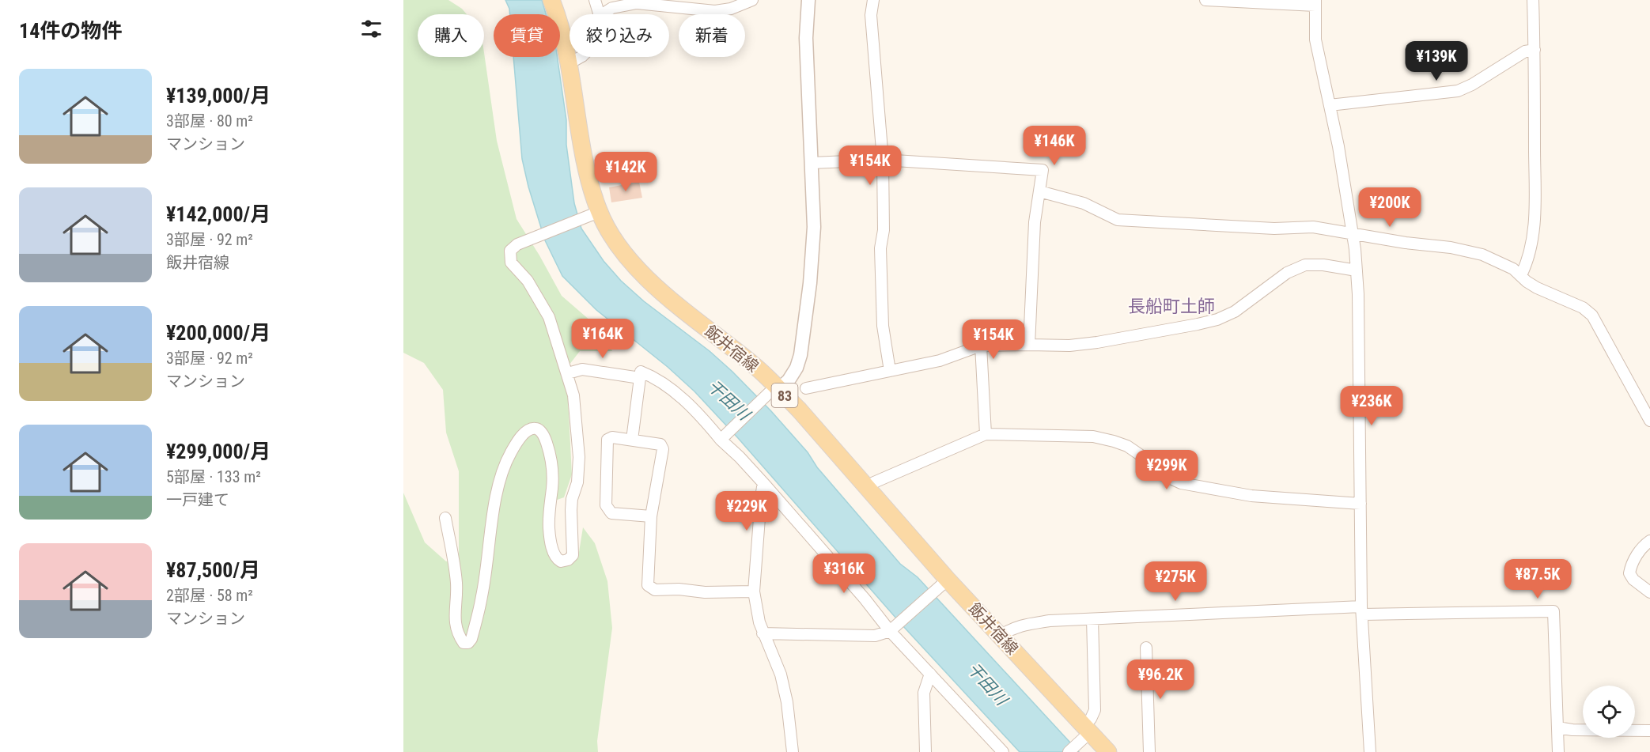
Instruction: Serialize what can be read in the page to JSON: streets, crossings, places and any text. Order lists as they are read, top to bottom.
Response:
{
  "streets": {
    "main road": ["飯井宿線", "83"]
  },
  "districts": ["長船町土師"],
  "water": ["干田川"],
  "page": {
    "heading": "14件の物件",
    "chip": [
      "購入",
      "賃貸",
      "絞り込み",
      "新着"
    ],
    "price": [
      "¥139K",
      "¥146K",
      "¥154K",
      "¥142K",
      "¥200K",
      "¥164K",
      "¥154K",
      "¥236K",
      "¥299K",
      "¥229K",
      "¥316K",
      "¥87.5K",
      "¥275K",
      "¥96.2K"
    ],
    "list": [
      {
        "name": "¥139,000/月",
        "note": "3部屋 · 80 m² · マンション"
      },
      {
        "name": "¥142,000/月",
        "note": "3部屋 · 92 m² · 飯井宿線"
      },
      {
        "name": "¥200,000/月",
        "note": "3部屋 · 92 m² · マンション"
      },
      {
        "name": "¥299,000/月",
        "note": "5部屋 · 133 m² · 一戸建て"
      },
      {
        "name": "¥87,500/月",
        "note": "2部屋 · 58 m² · マンション"
      }
    ]
  }
}
